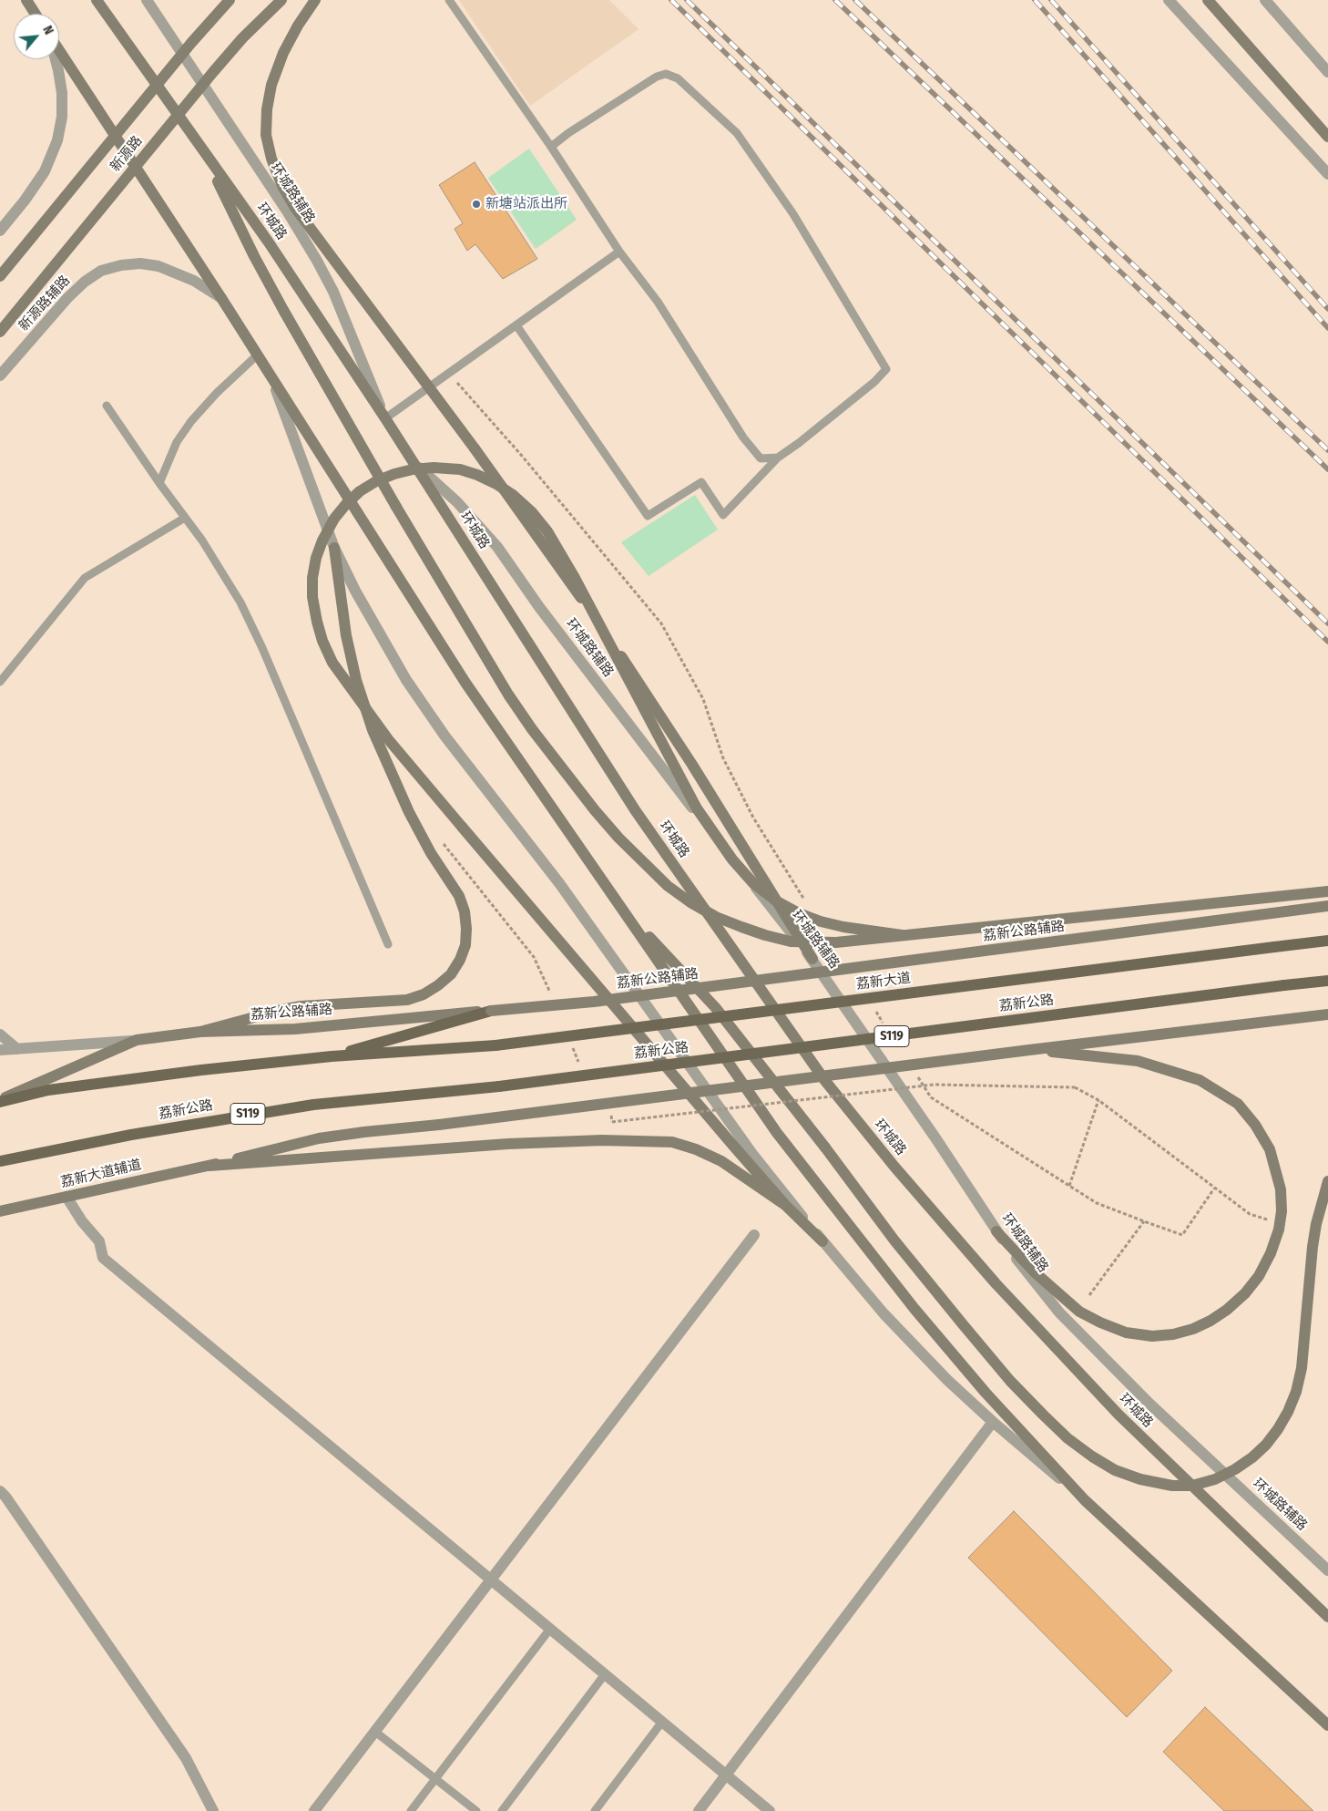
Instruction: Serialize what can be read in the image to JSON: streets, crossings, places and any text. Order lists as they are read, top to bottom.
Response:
{
  "streets": {
    "main road": [
      "新源路",
      "环城路",
      "荔新公路辅路",
      "荔新大道",
      "荔新公路",
      "S119",
      "荔新大道辅道"
    ],
    "street": ["环城路辅路", "新源路辅路"]
  },
  "crossings": [
    ["环城路辅路", "环城路"]
  ],
  "places": ["新塘站派出所"],
  "north": "top right"
}
